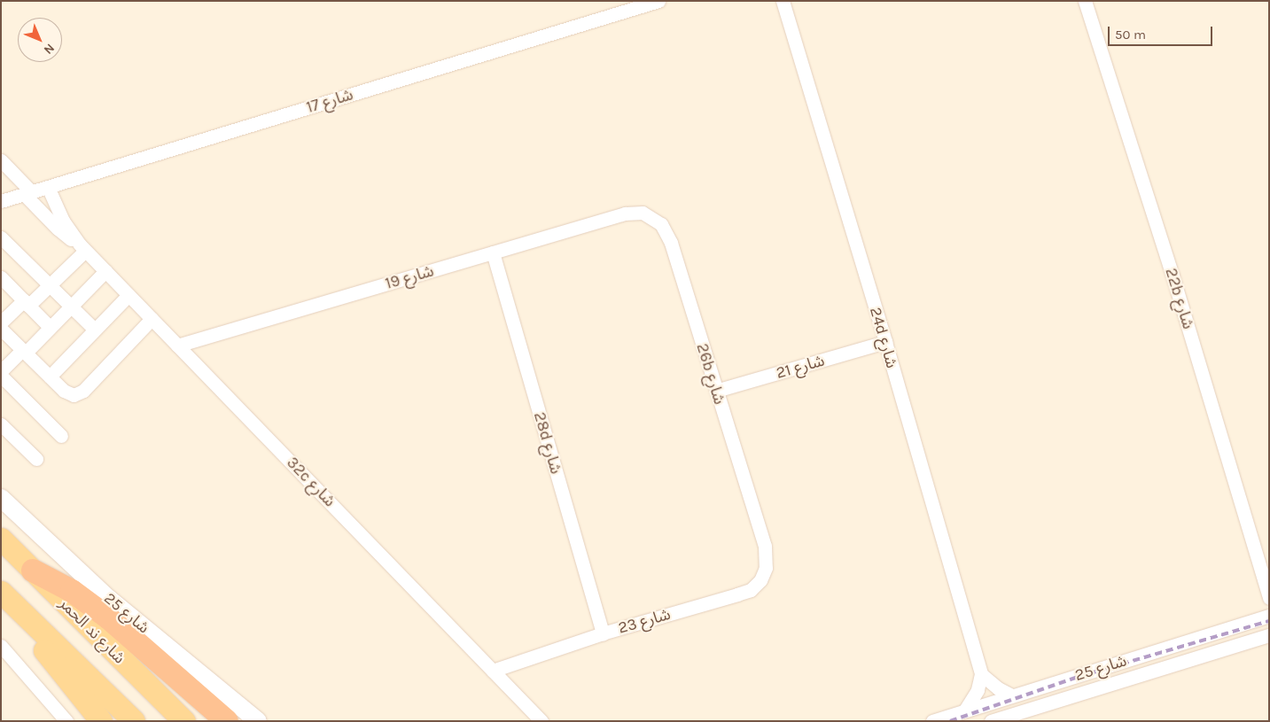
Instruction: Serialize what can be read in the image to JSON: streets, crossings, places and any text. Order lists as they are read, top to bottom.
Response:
{
  "streets": {
    "main road": ["شارع ند الحمر"],
    "street": [
      "شارع 17",
      "شارع 19",
      "22b شارع",
      "24d شارع",
      "شارع 21",
      "26b شارع",
      "28d شارع",
      "32c شارع",
      "شارع 25",
      "شارع 23"
    ]
  },
  "crossings": [
    ["شارع 17", "32c شارع"],
    ["شارع 19", "26b شارع"],
    ["شارع 19", "28d شارع"],
    ["شارع 19", "32c شارع"],
    ["24d شارع", "شارع 21"],
    ["شارع 21", "26b شارع"],
    ["26b شارع", "شارع 23"],
    ["28d شارع", "شارع 23"],
    ["32c شارع", "شارع 23"]
  ],
  "scale_bar": "50 m",
  "north": "bottom right"
}
